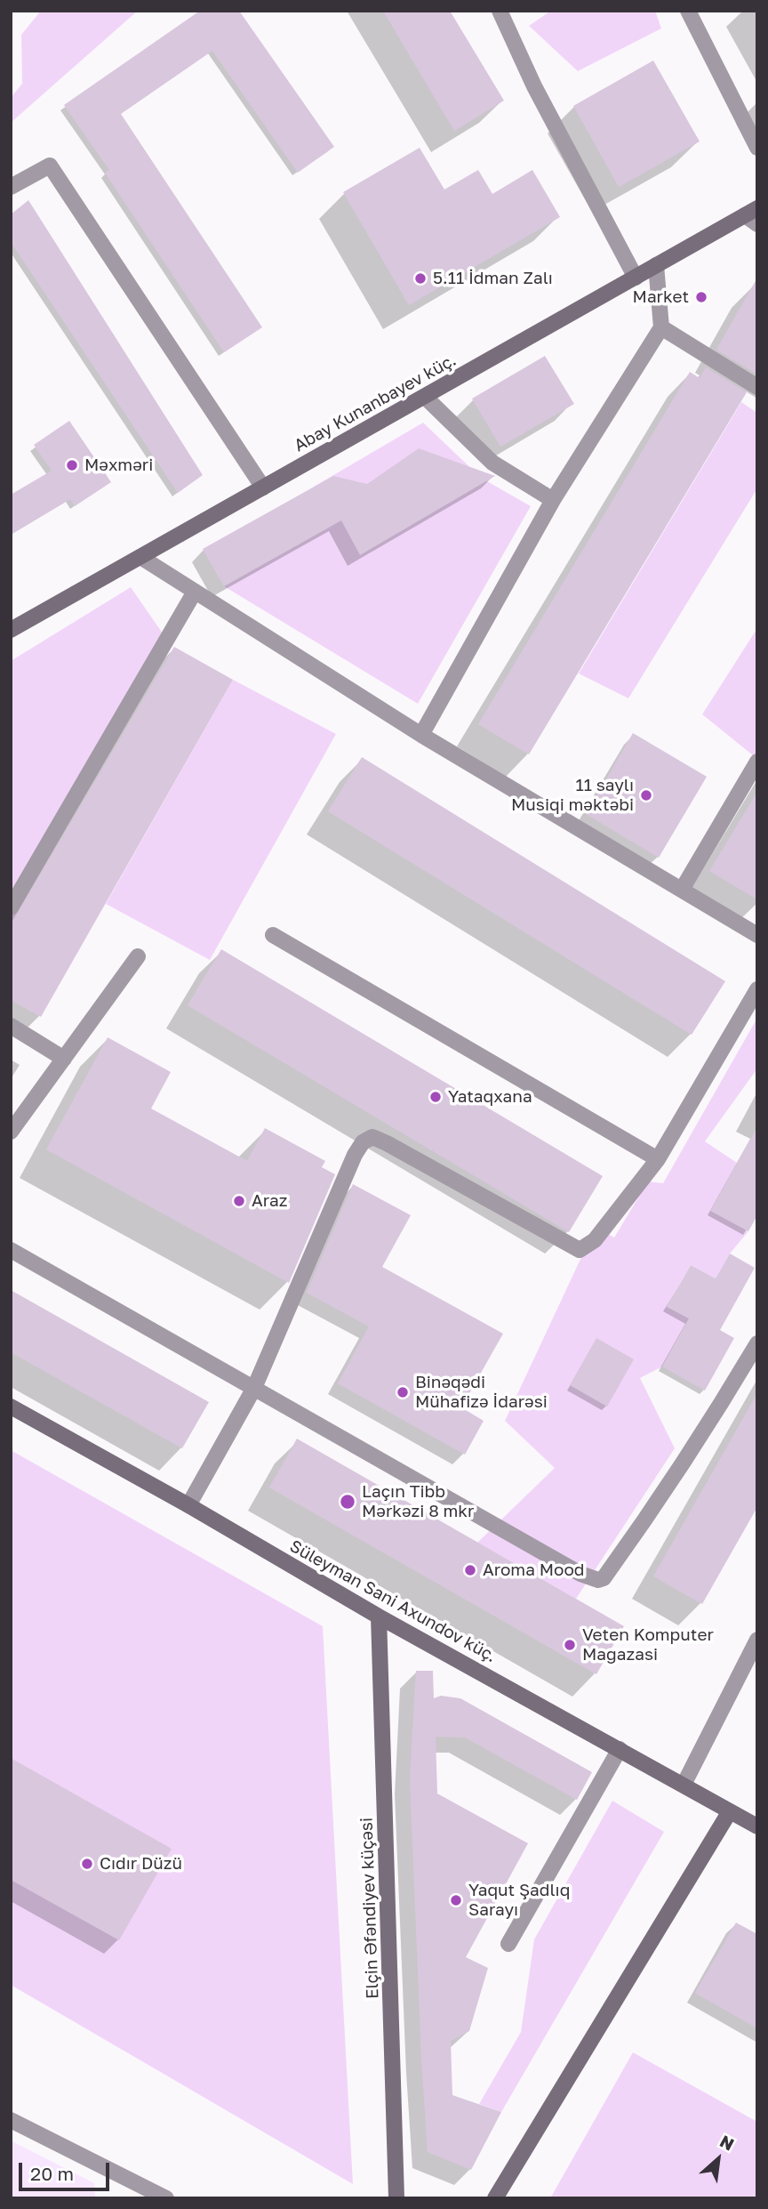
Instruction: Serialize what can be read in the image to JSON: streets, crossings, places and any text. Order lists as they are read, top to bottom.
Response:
{
  "streets": {
    "street": ["Abay Kunanbayev küç.", "Süleyman Sani Axundov küç.", "Elçin Əfəndiyev küçəsi"]
  },
  "crossings": [
    ["Süleyman Sani Axundov küç.", "Elçin Əfəndiyev küçəsi"]
  ],
  "places": [
    "5.11 İdman Zalı",
    "Market",
    "Məxməri",
    "11 saylı Musiqi məktəbi",
    "Yataqxana",
    "Araz",
    "Binəqədi Mühafizə İdarəsi",
    "Laçın Tibb Mərkəzi 8 mkr",
    "Aroma Mood",
    "Veten Komputer Mağazasi",
    "Cıdır Düzü",
    "Yaqut Şadlıq Sarayı"
  ],
  "scale_bar": "20 m",
  "north": "top right"
}
